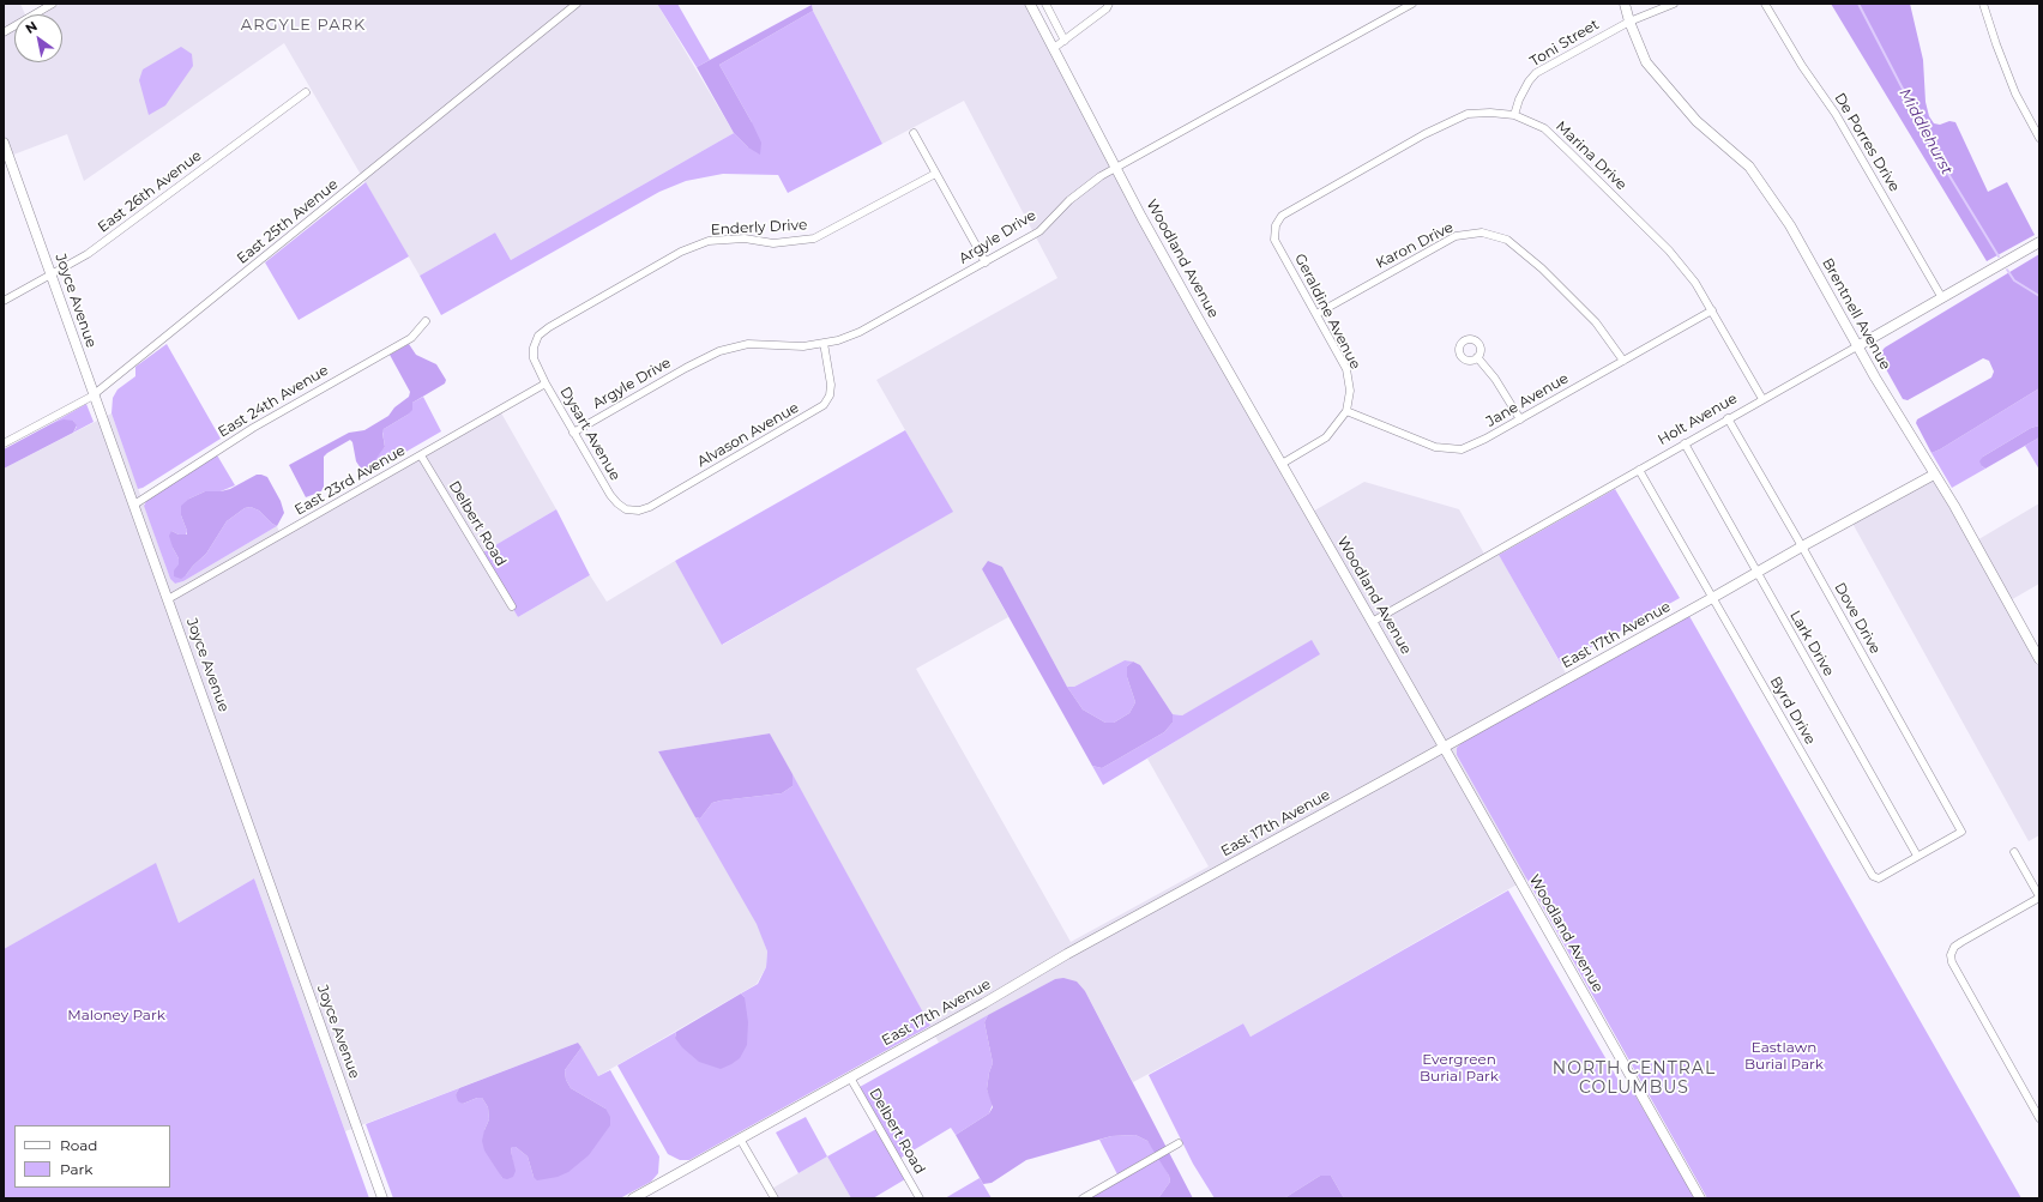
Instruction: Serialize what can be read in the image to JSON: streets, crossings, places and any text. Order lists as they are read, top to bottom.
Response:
{
  "streets": {
    "street": [
      "Toni Street",
      "De Porres Drive",
      "Marina Drive",
      "East 26th Avenue",
      "East 25th Avenue",
      "Enderly Drive",
      "Argyle Drive",
      "Karon Drive",
      "Woodland Avenue",
      "Joyce Avenue",
      "Geraldine Avenue",
      "Brentnell Avenue",
      "Jane Avenue",
      "East 24th Avenue",
      "Holt Avenue",
      "Dysart Avenue",
      "Alvason Avenue",
      "East 23rd Avenue",
      "Delbert Road",
      "Dove Drive",
      "East 17th Avenue",
      "Lark Drive",
      "Byrd Drive"
    ]
  },
  "crossings": [
    ["Toni Street", "Marina Drive"],
    ["Toni Street", "Brentnell Avenue"],
    ["De Porres Drive", "Holt Avenue"],
    ["Marina Drive", "Geraldine Avenue"],
    ["Marina Drive", "Jane Avenue"],
    ["Marina Drive", "Holt Avenue"],
    ["East 26th Avenue", "Joyce Avenue"],
    ["East 25th Avenue", "Joyce Avenue"],
    ["Enderly Drive", "Dysart Avenue"],
    ["Argyle Drive", "Woodland Avenue"],
    ["Argyle Drive", "Dysart Avenue"],
    ["Argyle Drive", "Alvason Avenue"],
    ["Karon Drive", "Geraldine Avenue"],
    ["Karon Drive", "Jane Avenue"],
    ["Woodland Avenue", "Holt Avenue"],
    ["Woodland Avenue", "East 17th Avenue"],
    ["Joyce Avenue", "East 24th Avenue"],
    ["Joyce Avenue", "East 23rd Avenue"],
    ["Geraldine Avenue", "Jane Avenue"],
    ["Brentnell Avenue", "Holt Avenue"],
    ["Brentnell Avenue", "East 17th Avenue"],
    ["Holt Avenue", "Dove Drive"],
    ["Holt Avenue", "Lark Drive"],
    ["Holt Avenue", "Byrd Drive"],
    ["Dysart Avenue", "Alvason Avenue"],
    ["Dysart Avenue", "East 23rd Avenue"],
    ["East 23rd Avenue", "Delbert Road"],
    ["Delbert Road", "East 17th Avenue"],
    ["Dove Drive", "East 17th Avenue"],
    ["Dove Drive", "Byrd Drive"],
    ["East 17th Avenue", "Lark Drive"],
    ["East 17th Avenue", "Byrd Drive"],
    ["Lark Drive", "Byrd Drive"]
  ],
  "districts": ["ARGYLE PARK", "NORTH CENTRAL COLUMBUS"],
  "water": ["Middlehurst"],
  "parks": ["Maloney Park", "Eastlawn Burial Park", "Evergreen Burial Park"],
  "legend": ["Road", "Park"],
  "north": "top left"
}
